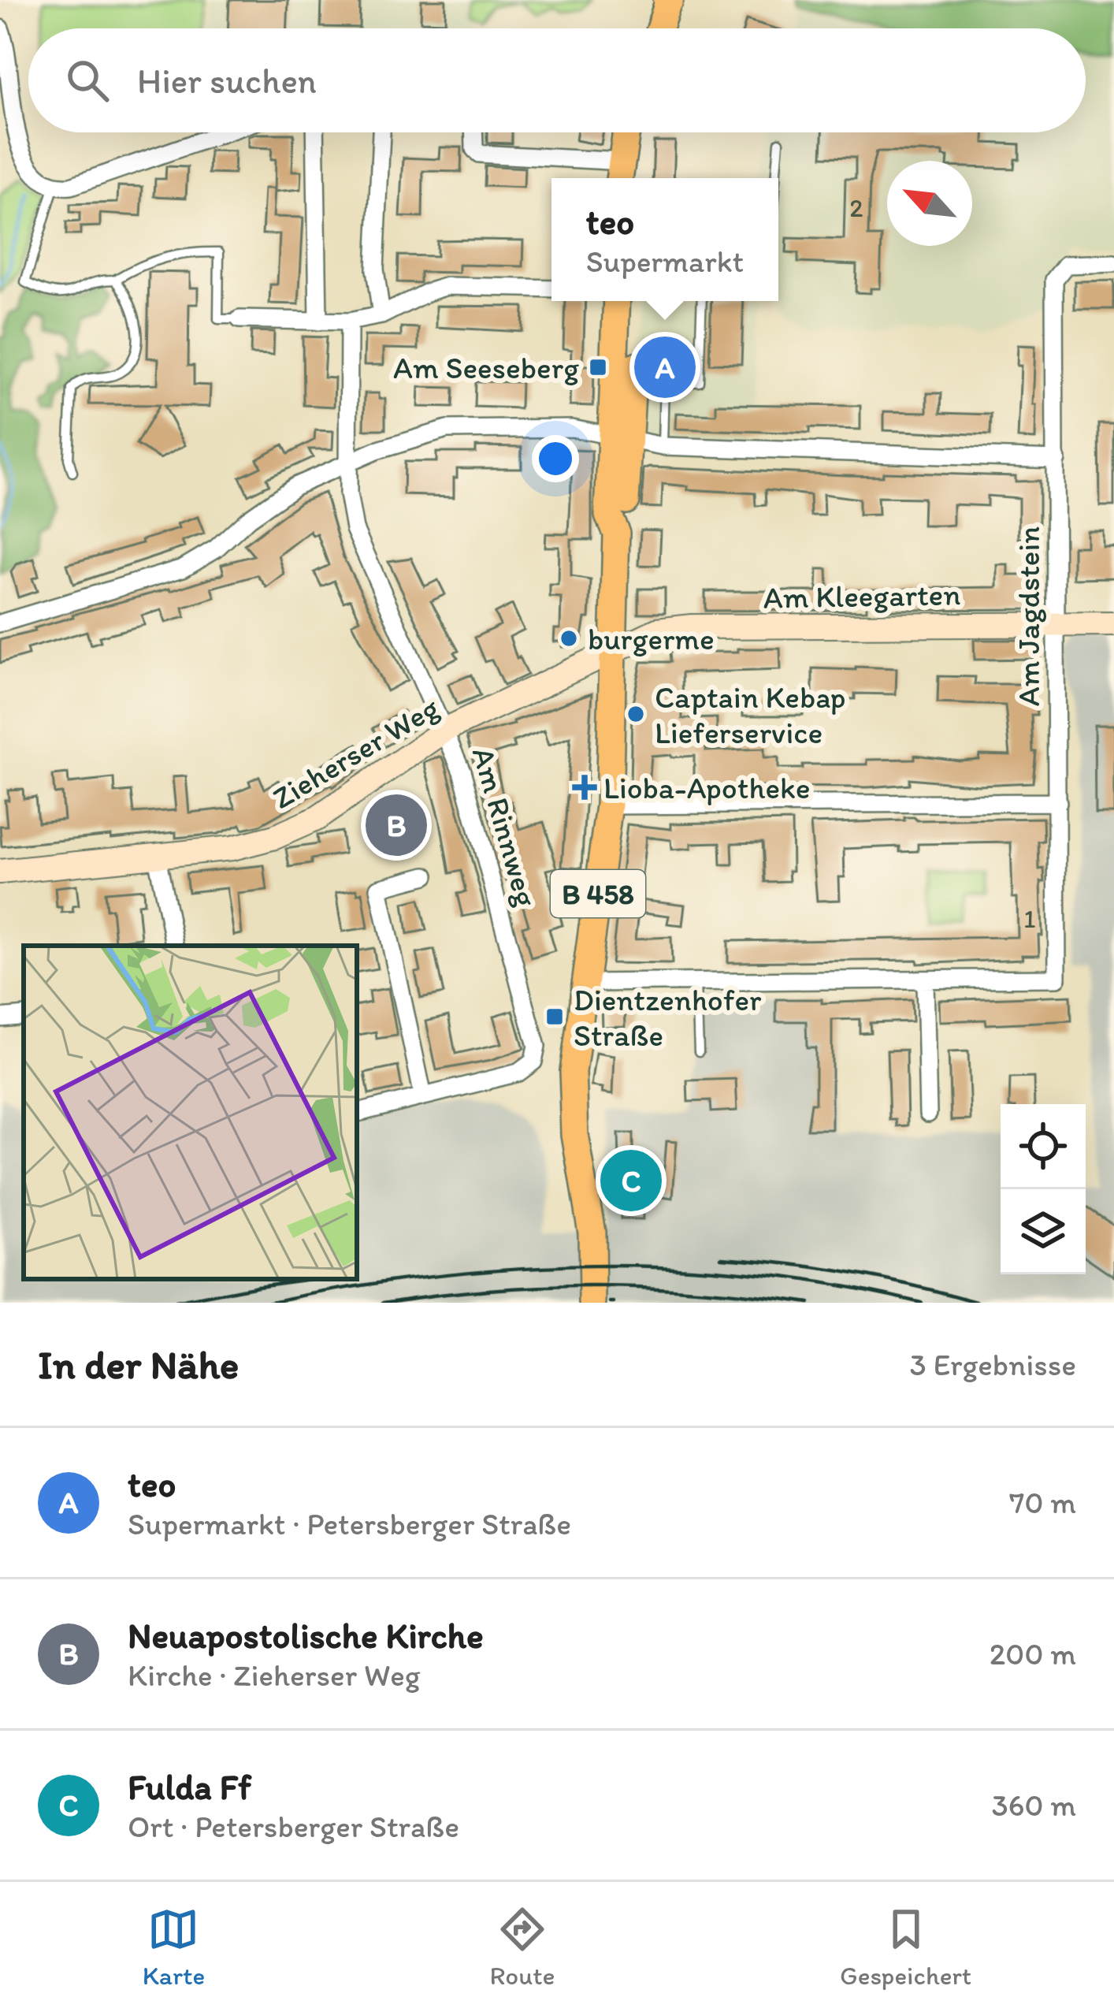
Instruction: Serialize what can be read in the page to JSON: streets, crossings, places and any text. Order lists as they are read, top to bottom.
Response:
{
  "streets": {
    "main road": ["B 458"],
    "street": [
      "Am Kleegarten",
      "Am Jagdstein",
      "Zieherser Weg",
      "Am Rinnweg"
    ]
  },
  "crossings": [
    ["Am Kleegarten", "Am Jagdstein"],
    ["Am Kleegarten", "Zieherser Weg"],
    ["Am Kleegarten", "B 458"],
    ["Zieherser Weg", "Am Rinnweg"],
    ["Zieherser Weg", "B 458"]
  ],
  "places": {
    "transit": ["Am Seeseberg", "Dientzenhofer Straße"],
    "other": ["burgerme", "Captain Kebap Lieferservice"],
    "health": ["Lioba-Apotheke"]
  },
  "house_numbers": ["2", "1"],
  "north": "top left",
  "page": {
    "search": "Hier suchen",
    "popup": ["teo", "Supermarkt"],
    "pins": ["A", "B", "C"],
    "heading": ["In der Nähe", "3 Ergebnisse"],
    "list": [
      {
        "mark": "A",
        "name": "teo",
        "note": "Supermarkt · Petersberger Straße",
        "value": "70 m"
      },
      {
        "mark": "B",
        "name": "Neuapostolische Kirche",
        "note": "Kirche · Zieherser Weg",
        "value": "200 m"
      },
      {
        "mark": "C",
        "name": "Fulda Ff",
        "note": "Ort · Petersberger Straße",
        "value": "360 m"
      }
    ],
    "nav": ["Karte", "Route", "Gespeichert"]
  }
}
